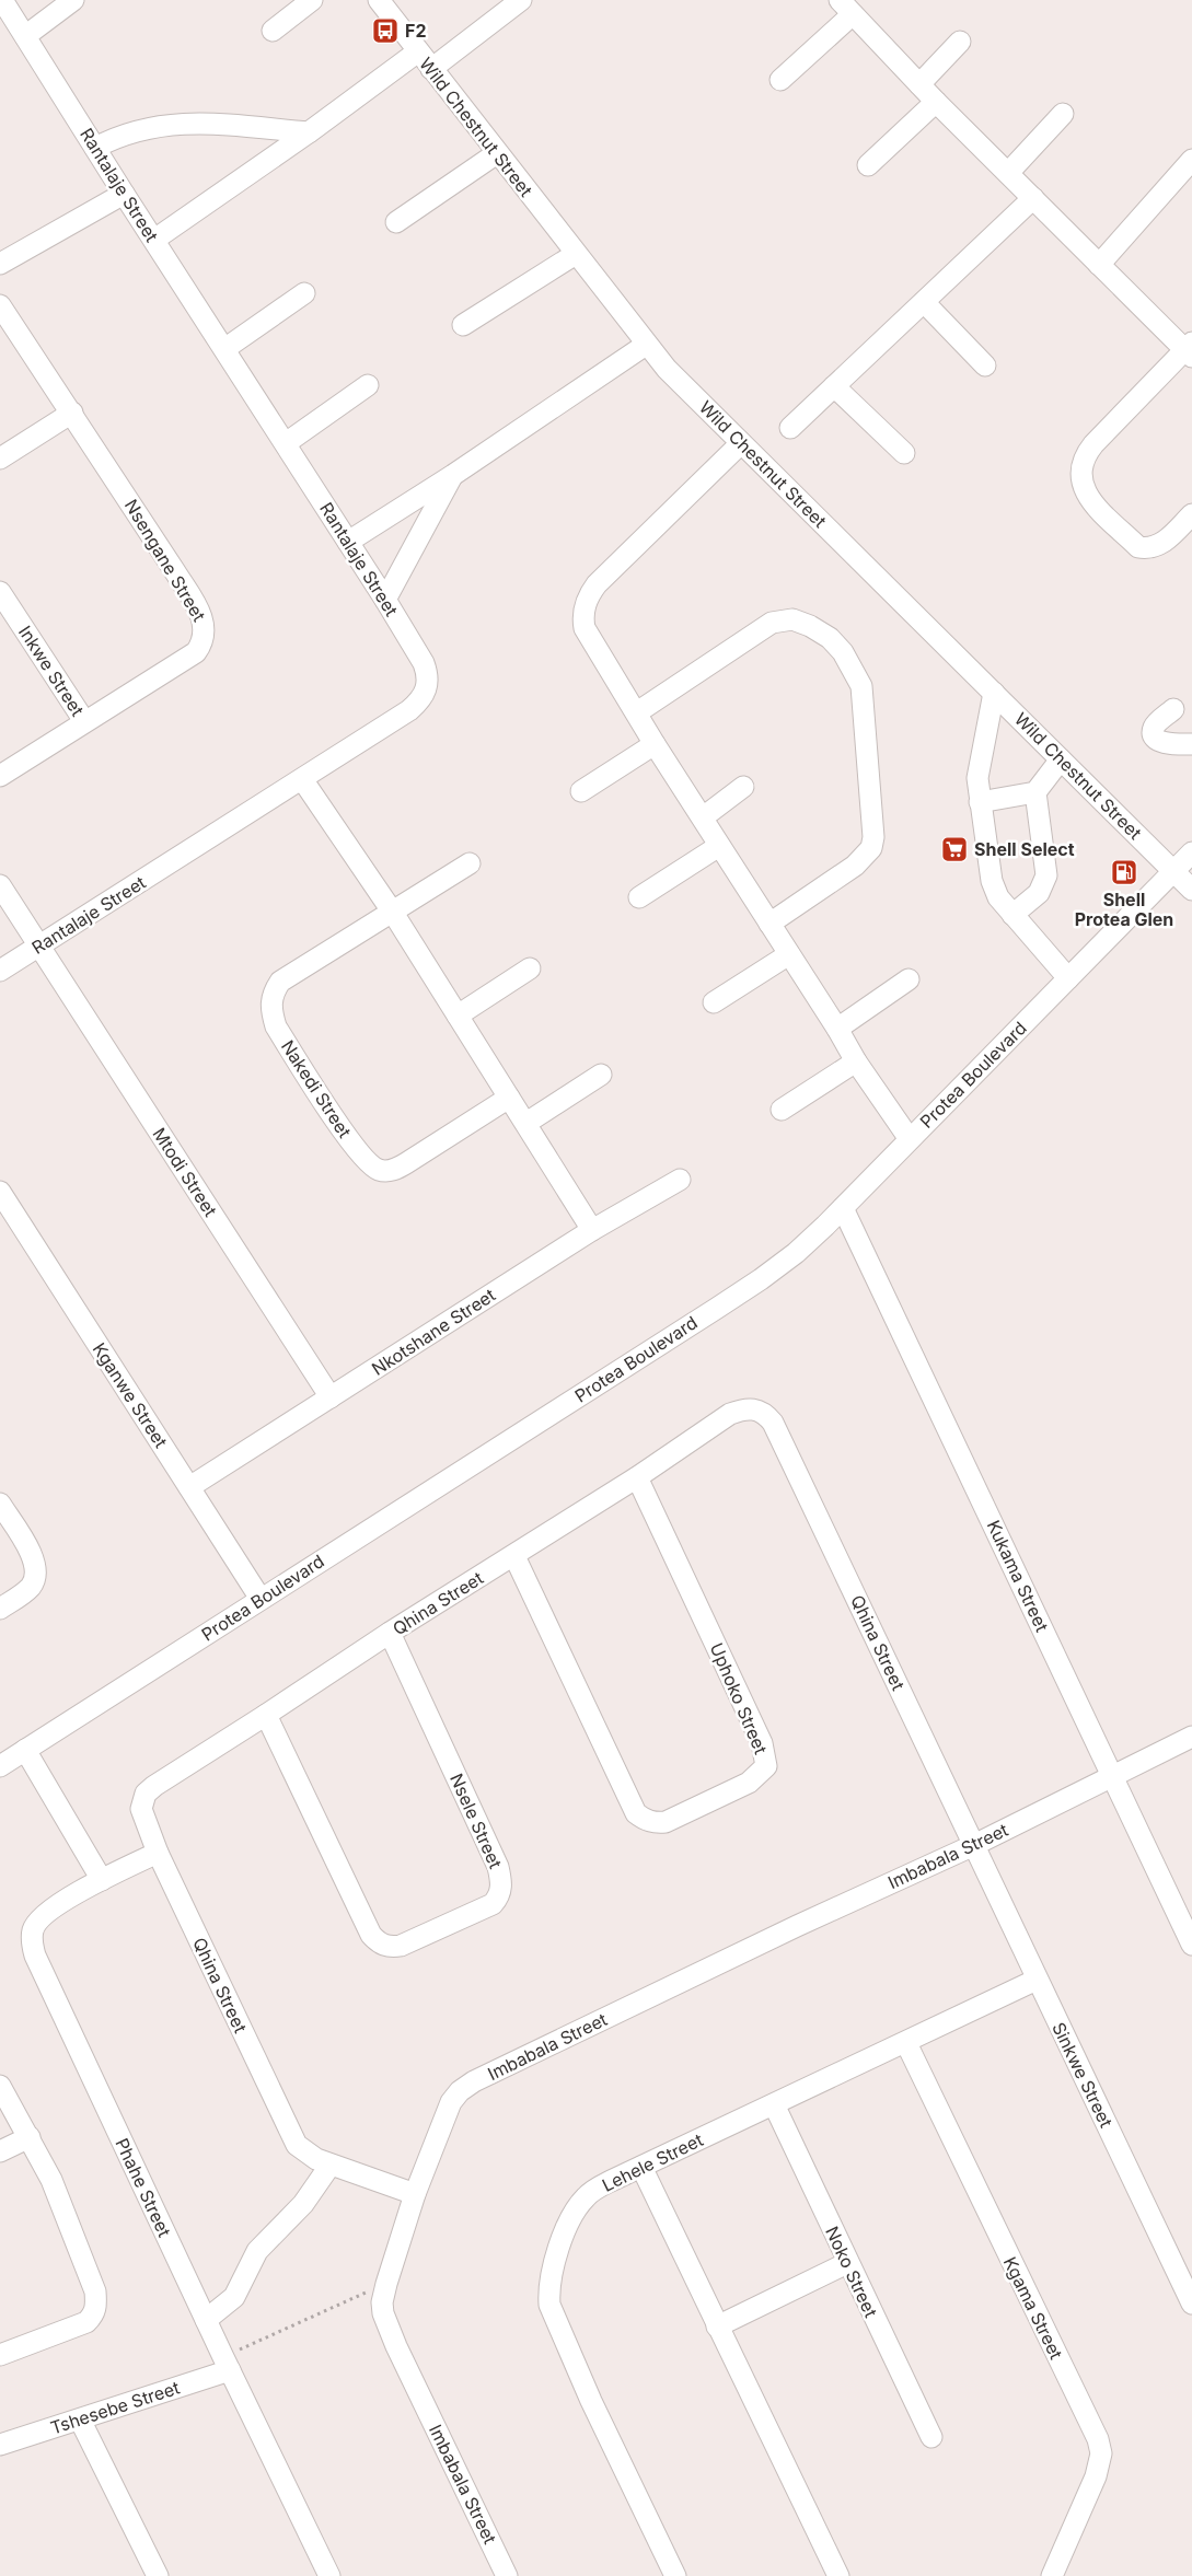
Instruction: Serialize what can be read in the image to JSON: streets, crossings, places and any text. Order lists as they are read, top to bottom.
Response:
{
  "streets": {
    "street": [
      "Wild Chestnut Street",
      "Rantalaje Street",
      "Nsengane Street",
      "Inkwe Street",
      "Protea Boulevard",
      "Nakedi Street",
      "Mtodi Street",
      "Nkotshane Street",
      "Kganwe Street",
      "Kukama Street",
      "Qhina Street",
      "Uphoko Street",
      "Nsele Street",
      "Imbabala Street",
      "Sinkwe Street",
      "Lehele Street",
      "Phahe Street",
      "Noko Street",
      "Kgama Street",
      "Tshesebe Street"
    ]
  },
  "crossings": [
    ["Wild Chestnut Street", "Protea Boulevard"],
    ["Rantalaje Street", "Mtodi Street"],
    ["Nsengane Street", "Inkwe Street"],
    ["Protea Boulevard", "Kganwe Street"],
    ["Protea Boulevard", "Kukama Street"],
    ["Mtodi Street", "Nkotshane Street"],
    ["Nkotshane Street", "Kganwe Street"],
    ["Kukama Street", "Imbabala Street"],
    ["Qhina Street", "Uphoko Street"],
    ["Qhina Street", "Nsele Street"],
    ["Qhina Street", "Imbabala Street"],
    ["Qhina Street", "Sinkwe Street"],
    ["Qhina Street", "Phahe Street"],
    ["Imbabala Street", "Sinkwe Street"],
    ["Sinkwe Street", "Lehele Street"],
    ["Lehele Street", "Noko Street"],
    ["Lehele Street", "Kgama Street"],
    ["Phahe Street", "Tshesebe Street"]
  ],
  "places": {
    "bus stop": ["F2"],
    "supermarket": ["Shell Select"],
    "fuel station": ["Shell Protea Glen"]
  }
}
